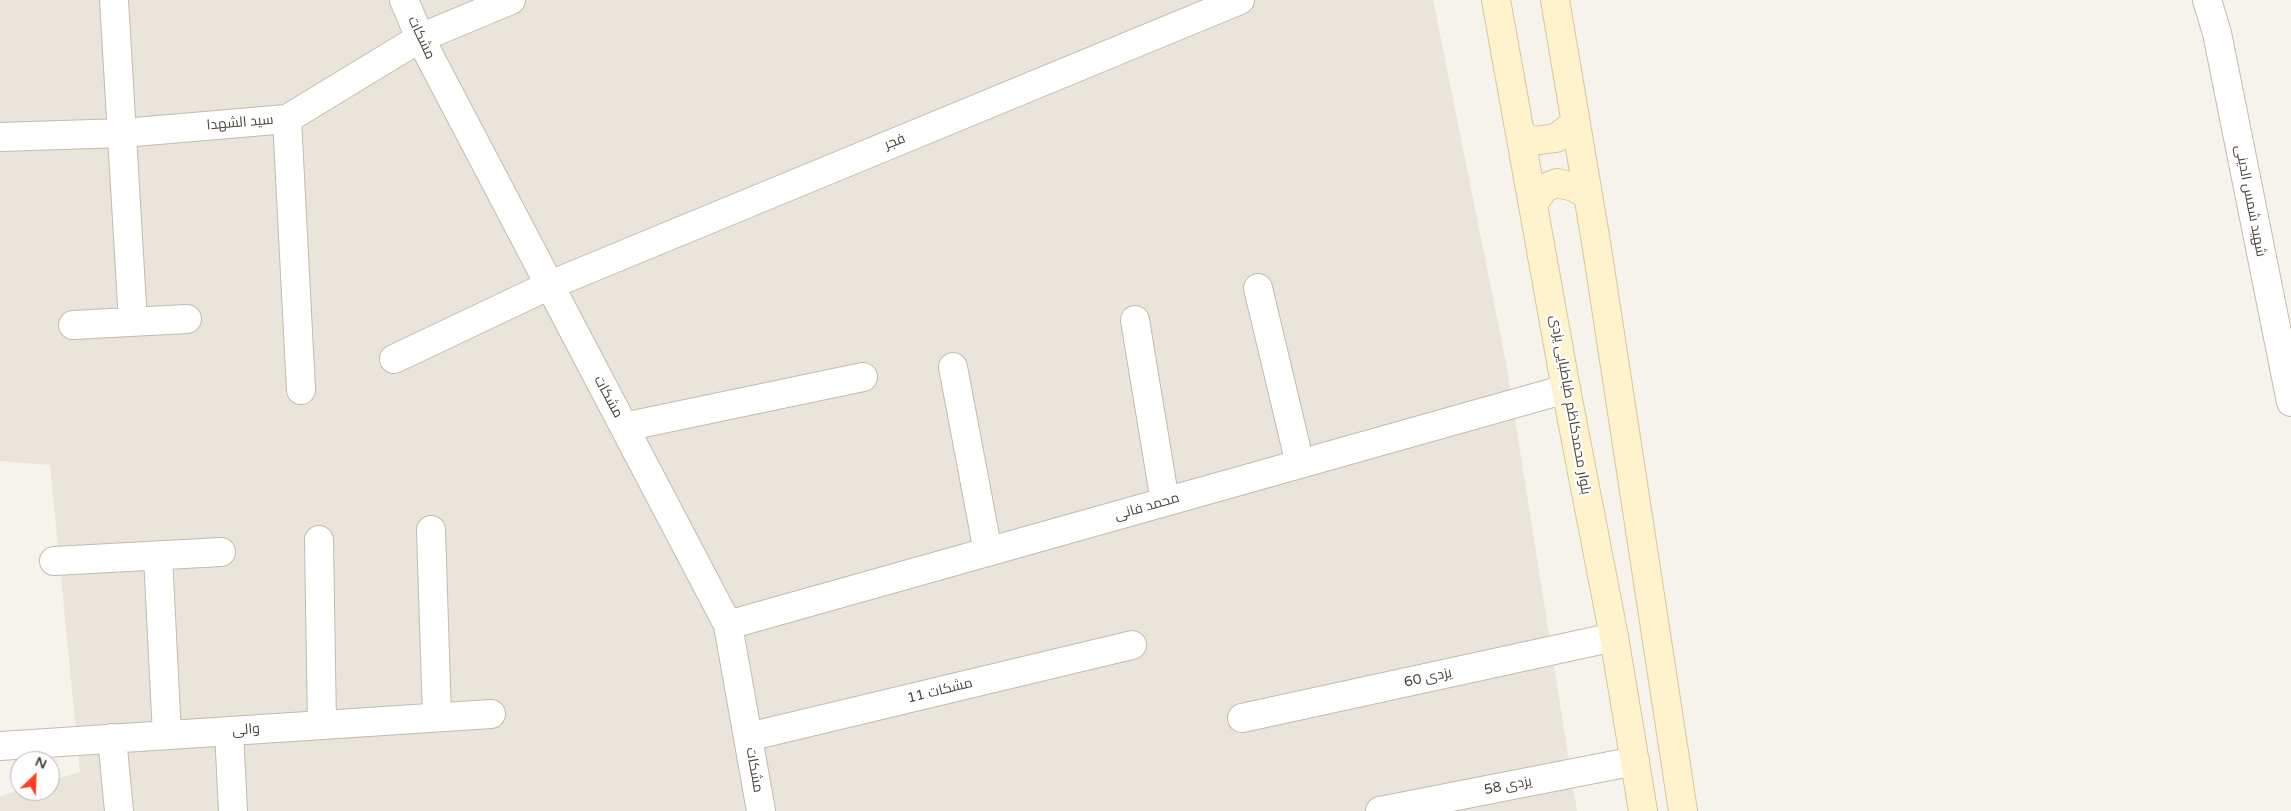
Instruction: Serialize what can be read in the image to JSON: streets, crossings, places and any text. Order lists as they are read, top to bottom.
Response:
{
  "streets": {
    "main road": ["بلوار محمدکاظم طباطبایی یزدی"],
    "street": [
      "مشکات",
      "سید الشهدا",
      "فجر",
      "شهید شمس الدینی",
      "محمد فانی",
      "یزدی 60",
      "11 مشکات",
      "والی",
      "یزدی 58"
    ]
  },
  "crossings": [
    ["مشکات", "سید الشهدا"],
    ["مشکات", "فجر"],
    ["مشکات", "محمد فانی"],
    ["مشکات", "11 مشکات"],
    ["بلوار محمدکاظم طباطبایی یزدی", "محمد فانی"],
    ["بلوار محمدکاظم طباطبایی یزدی", "یزدی 60"],
    ["بلوار محمدکاظم طباطبایی یزدی", "یزدی 58"]
  ],
  "north": "top right"
}
